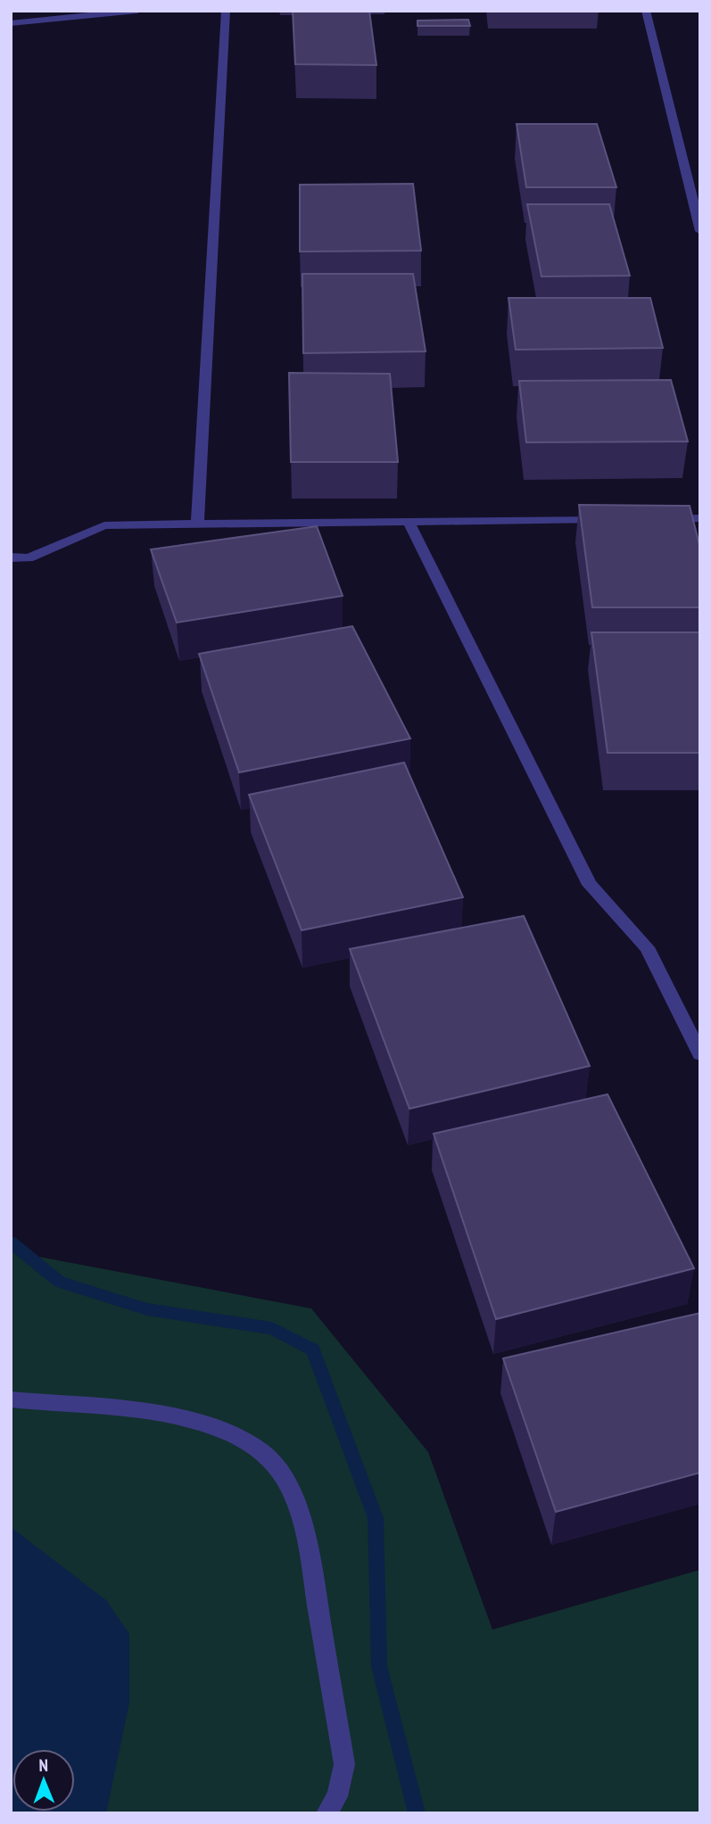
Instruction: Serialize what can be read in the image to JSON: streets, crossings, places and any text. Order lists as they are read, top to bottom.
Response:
{
  "north": "top"
}
